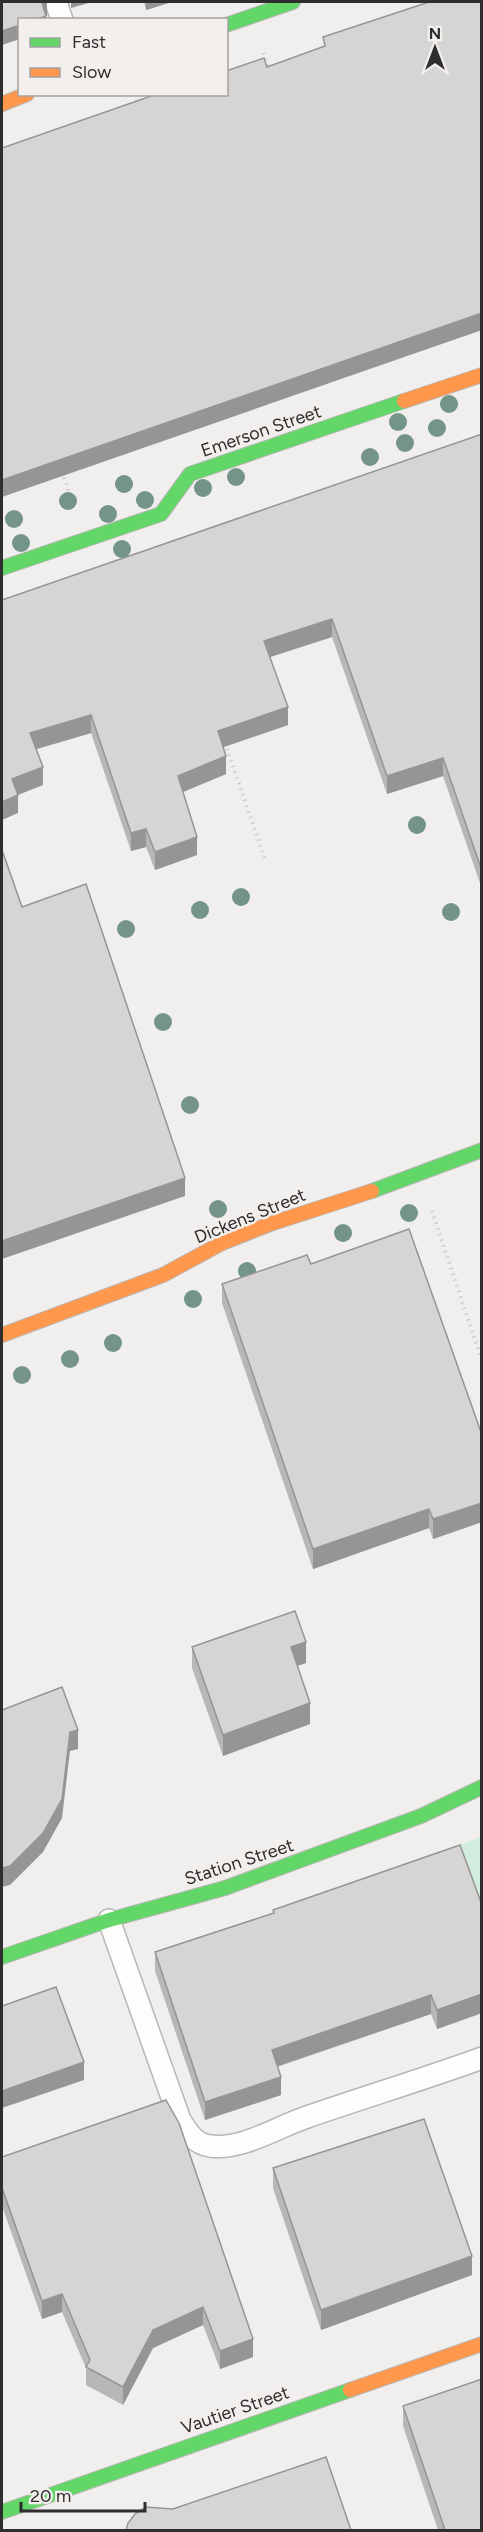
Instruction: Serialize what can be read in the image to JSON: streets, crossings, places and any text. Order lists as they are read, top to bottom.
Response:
{
  "streets": {
    "street": [
      "Emerson Street",
      "Dickens Street",
      "Station Street",
      "Vautier Street"
    ]
  },
  "legend": ["Fast", "Slow"],
  "scale_bar": "20 m",
  "north": "top"
}
